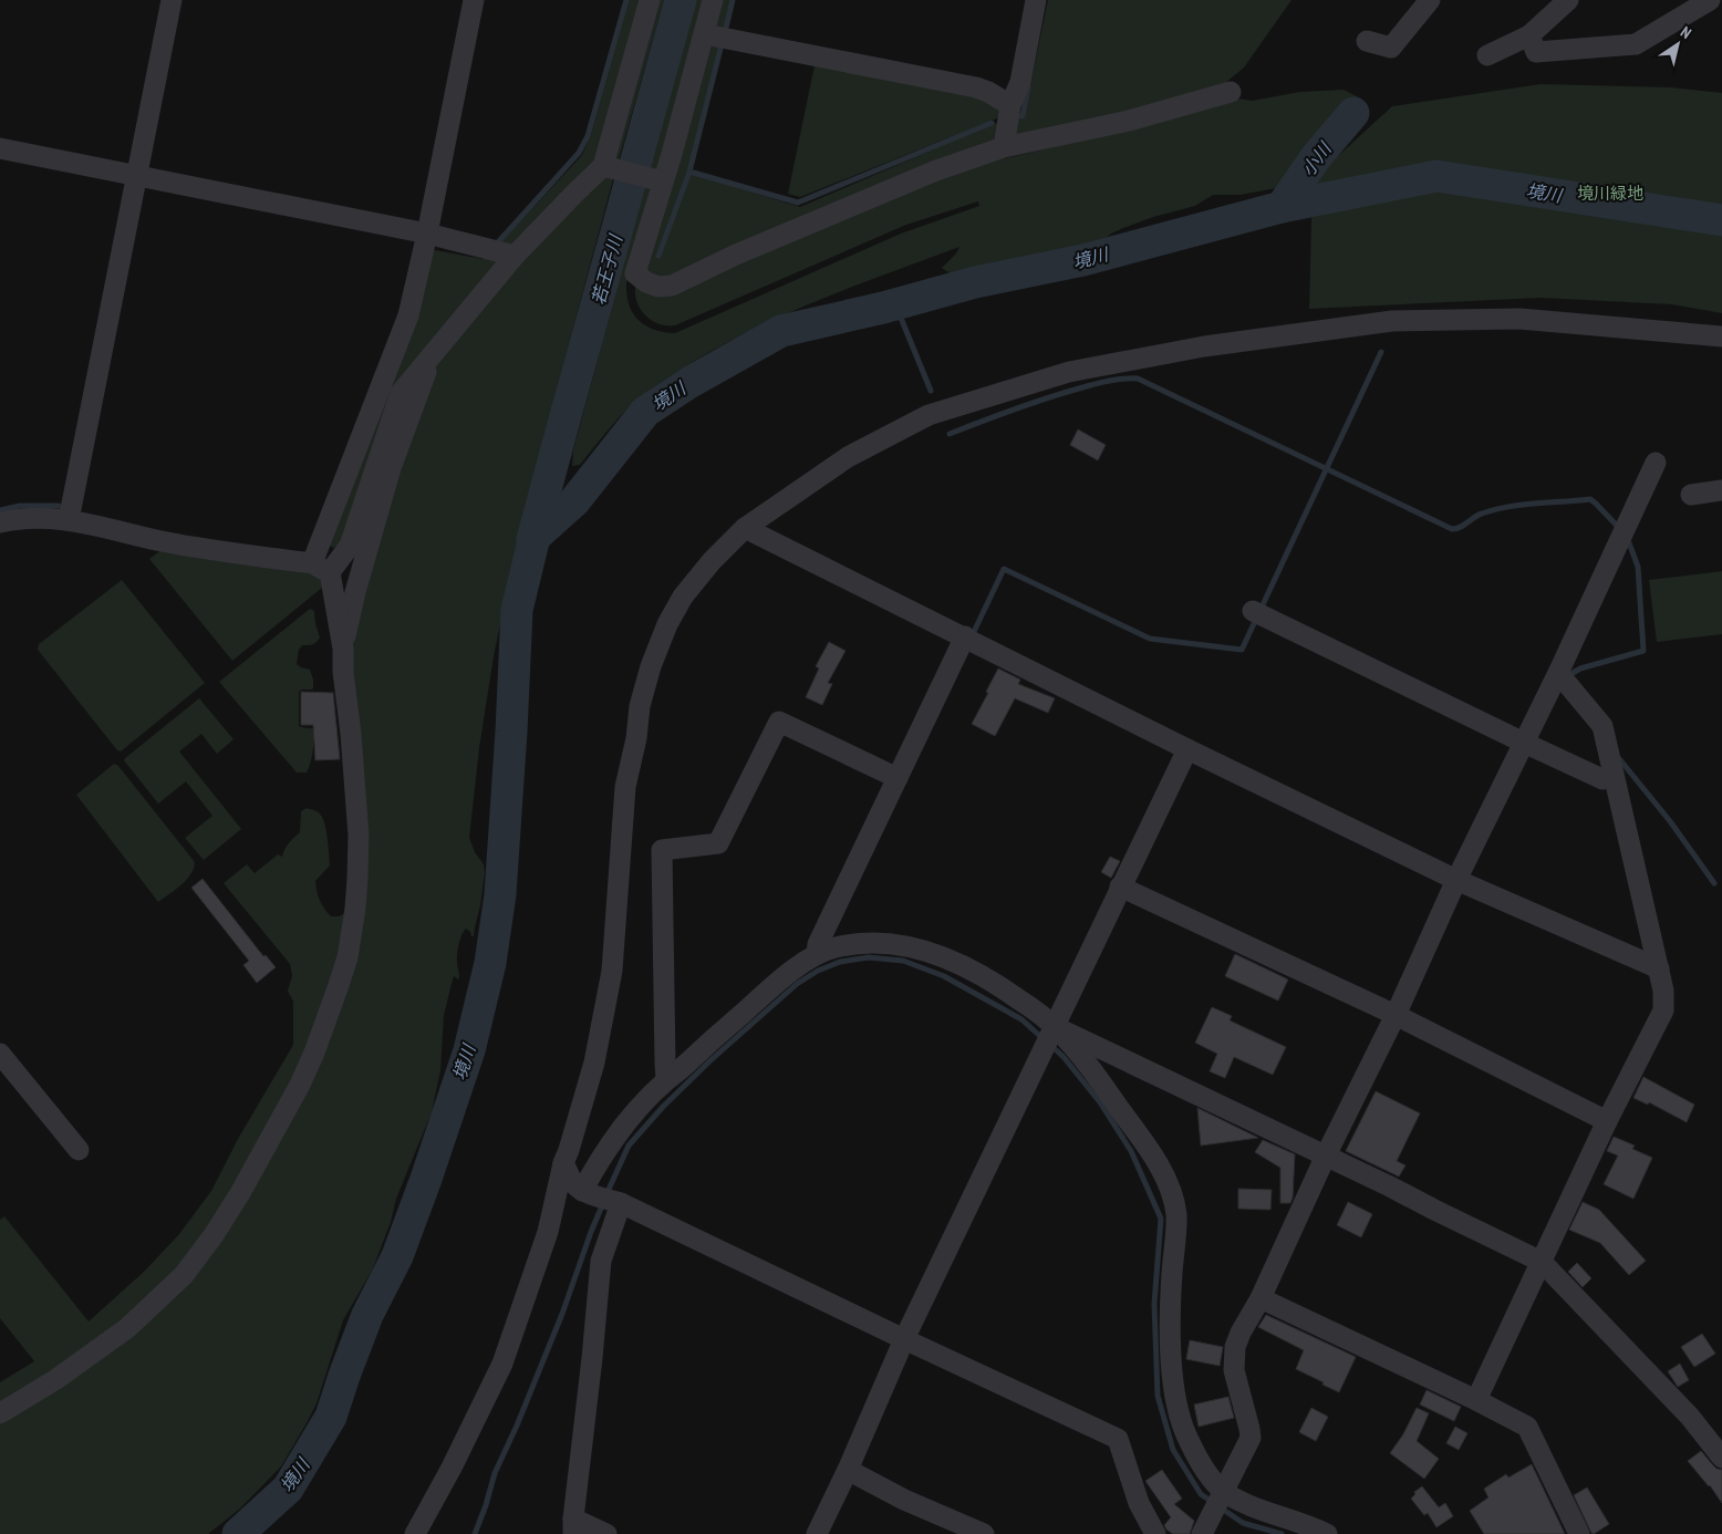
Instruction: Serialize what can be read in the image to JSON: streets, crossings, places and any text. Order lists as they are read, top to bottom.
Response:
{
  "water": ["小川", "境川", "若王子川"],
  "parks": ["境川緑地"],
  "north": "top right"
}
